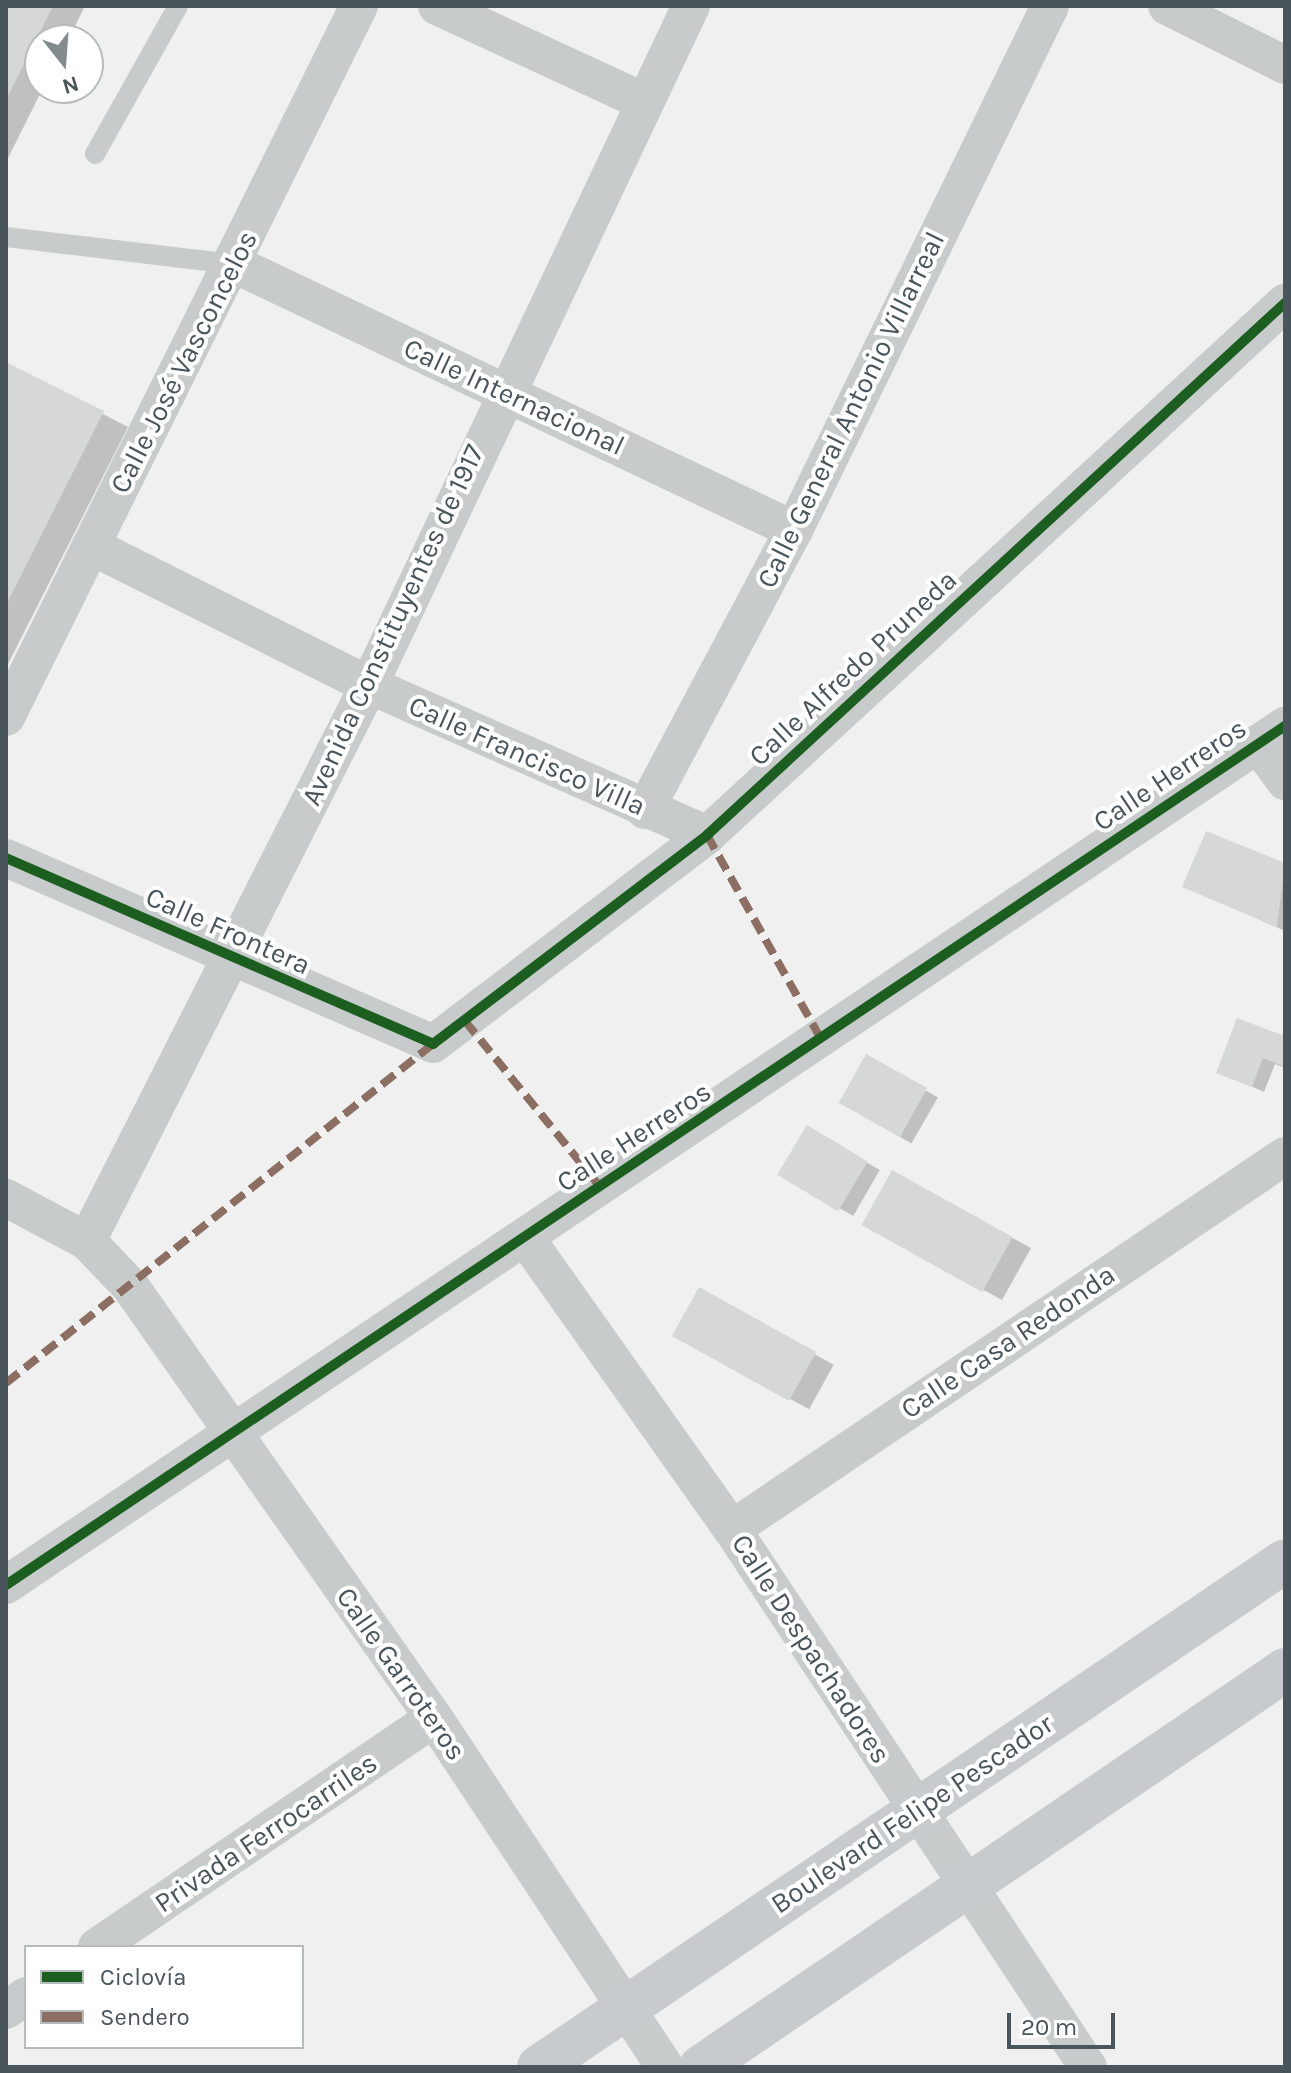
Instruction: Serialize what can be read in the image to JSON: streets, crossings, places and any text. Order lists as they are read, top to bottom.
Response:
{
  "streets": {
    "street": [
      "Calle José Vasconcelos",
      "Calle Internacional",
      "Calle General Antonio Villarreal",
      "Avenida Constituyentes de 1917",
      "Calle Alfredo Pruneda",
      "Calle Francisco Villa",
      "Calle Herreros",
      "Calle Frontera",
      "Calle Casa Redonda",
      "Calle Despachadores",
      "Calle Garroteros",
      "Boulevard Felipe Pescador",
      "Privada Ferrocarriles"
    ]
  },
  "crossings": [
    ["Calle José Vasconcelos", "Calle Internacional"],
    ["Calle José Vasconcelos", "Calle Francisco Villa"],
    ["Calle Internacional", "Calle General Antonio Villarreal"],
    ["Calle Internacional", "Avenida Constituyentes de 1917"],
    ["Calle General Antonio Villarreal", "Calle Francisco Villa"],
    ["Avenida Constituyentes de 1917", "Calle Francisco Villa"],
    ["Avenida Constituyentes de 1917", "Calle Frontera"],
    ["Avenida Constituyentes de 1917", "Calle Garroteros"],
    ["Calle Alfredo Pruneda", "Calle Francisco Villa"],
    ["Calle Alfredo Pruneda", "Calle Frontera"],
    ["Calle Herreros", "Calle Despachadores"],
    ["Calle Herreros", "Calle Garroteros"],
    ["Calle Casa Redonda", "Calle Despachadores"],
    ["Calle Despachadores", "Boulevard Felipe Pescador"],
    ["Calle Garroteros", "Boulevard Felipe Pescador"],
    ["Calle Garroteros", "Privada Ferrocarriles"]
  ],
  "legend": ["Ciclovía", "Sendero"],
  "scale_bar": "20 m",
  "north": "bottom"
}
